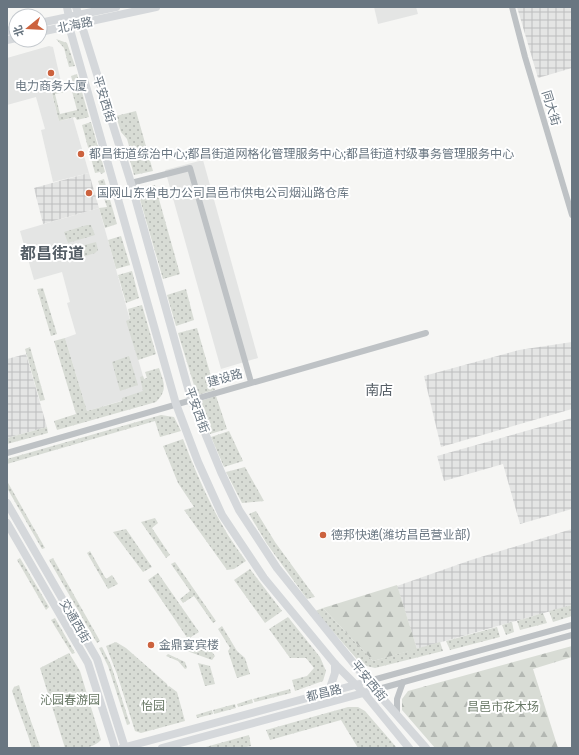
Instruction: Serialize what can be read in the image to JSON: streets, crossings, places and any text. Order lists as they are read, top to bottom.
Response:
{
  "streets": {
    "main road": [
      "北海路",
      "平安西街",
      "交通西街",
      "都昌路"
    ],
    "street": ["同大街", "建设路"]
  },
  "crossings": [
    ["北海路", "平安西街"],
    ["平安西街", "建设路"],
    ["平安西街", "都昌路"],
    ["交通西街", "都昌路"]
  ],
  "districts": ["都昌街道", "南店"],
  "parks": ["沁园春游园", "怡园", "昌邑市花木场"],
  "places": [
    "电力商务大厦",
    "都昌街道综治中心;都昌街道网格化管理服务中心;都昌街道村级事务管理服务中心",
    "国网山东省电力公司昌邑市供电公司烟汕路仓库",
    "德邦快递(潍坊昌邑营业部)",
    "金鼎宴宾楼"
  ],
  "north": "left"
}
